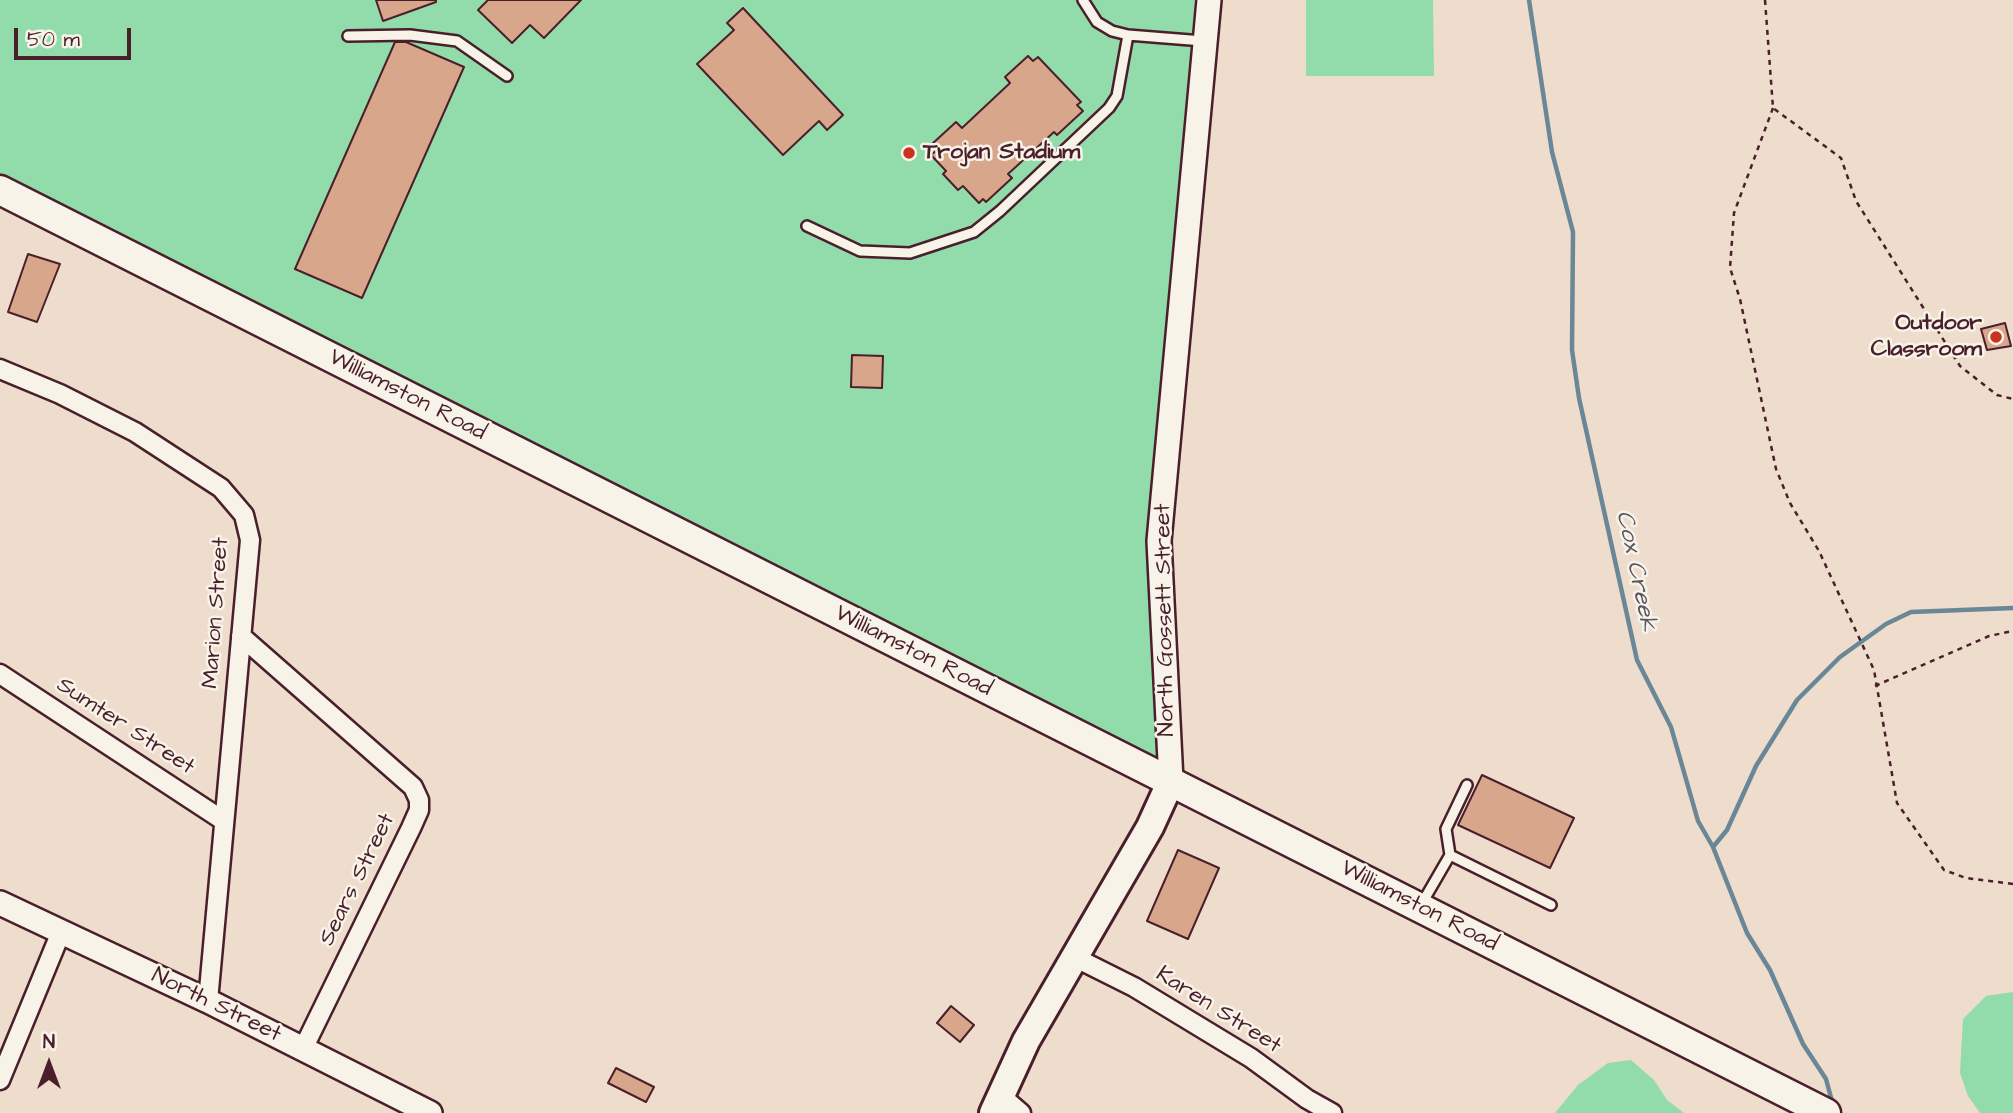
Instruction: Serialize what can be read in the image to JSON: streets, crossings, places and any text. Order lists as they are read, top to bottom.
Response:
{
  "streets": {
    "main road": ["Williamston Road", "North Gossett Street"],
    "street": [
      "Marion Street",
      "Sumter Street",
      "Sears Street",
      "North Street",
      "Karen Street"
    ]
  },
  "crossings": [
    ["Williamston Road", "North Gossett Street"],
    ["Marion Street", "Sumter Street"],
    ["Marion Street", "Sears Street"],
    ["Marion Street", "North Street"],
    ["North Gossett Street", "Karen Street"],
    ["Sears Street", "North Street"]
  ],
  "water": ["Cox Creek"],
  "places": ["Trojan Stadium", "Outdoor Classroom"],
  "scale_bar": "50 m",
  "north": "top"
}
